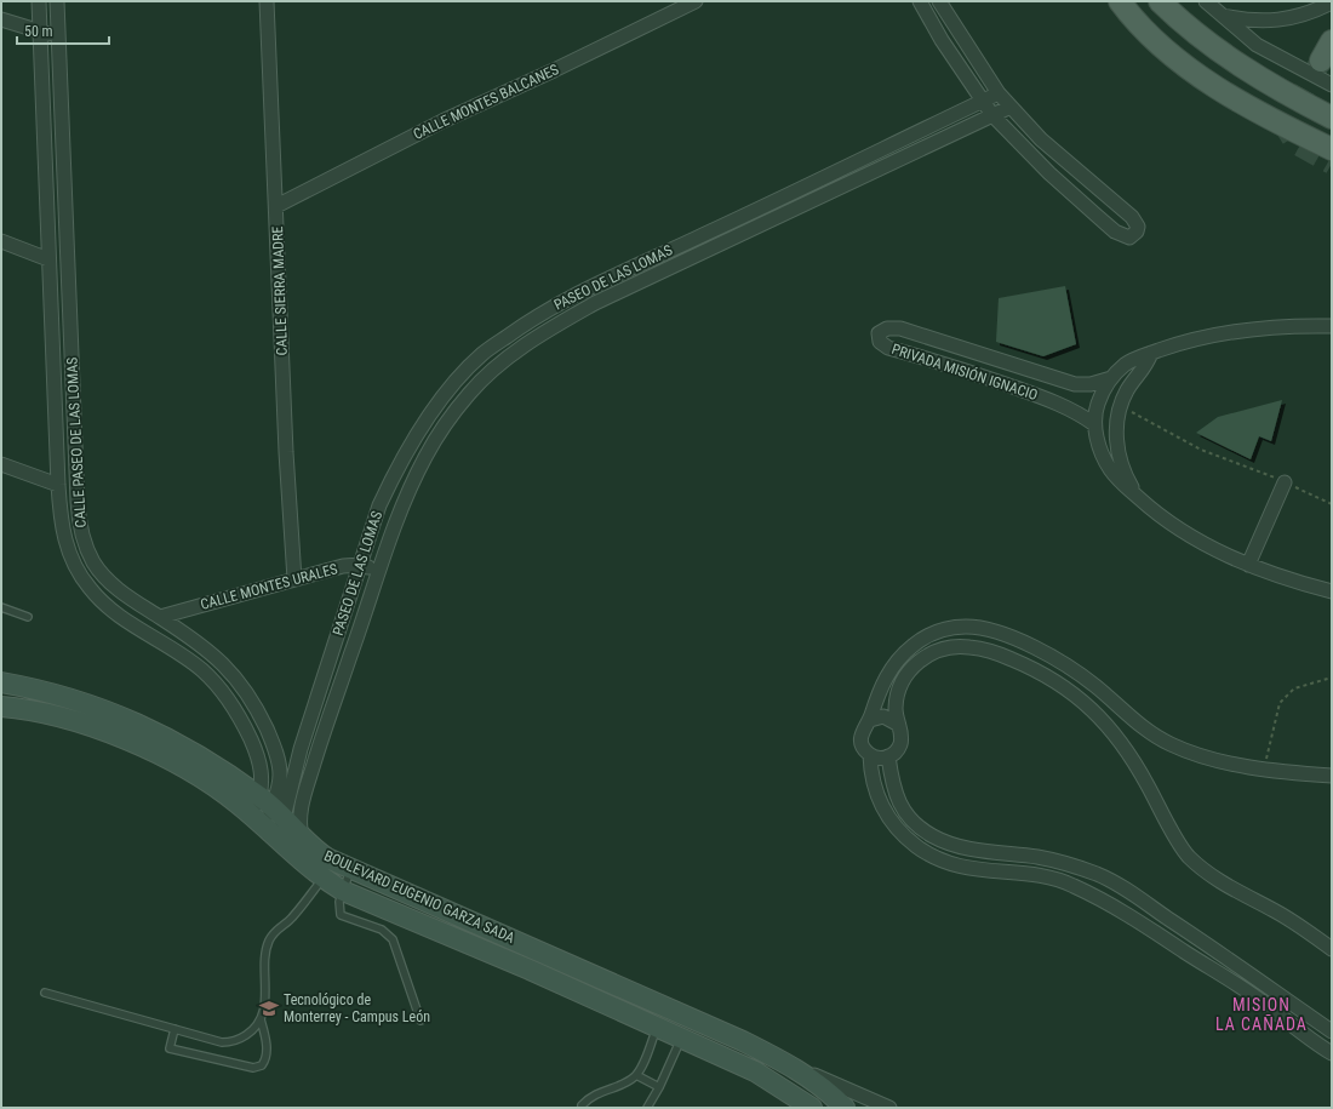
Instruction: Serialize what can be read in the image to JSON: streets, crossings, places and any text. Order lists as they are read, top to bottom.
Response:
{
  "streets": {
    "street": [
      "CALLE MONTES BALCANES",
      "PASEO DE LAS LOMAS",
      "CALLE SIERRA MADRE",
      "PRIVADA MISIÓN IGNACIO",
      "CALLE PASEO DE LAS LOMAS",
      "CALLE MONTES URALES",
      "BOULEVARD EUGENIO GARZA SADA"
    ]
  },
  "crossings": [
    ["CALLE MONTES BALCANES", "CALLE SIERRA MADRE"],
    ["PASEO DE LAS LOMAS", "CALLE PASEO DE LAS LOMAS"],
    ["PASEO DE LAS LOMAS", "CALLE MONTES URALES"],
    ["PASEO DE LAS LOMAS", "BOULEVARD EUGENIO GARZA SADA"],
    ["CALLE SIERRA MADRE", "CALLE MONTES URALES"],
    ["CALLE PASEO DE LAS LOMAS", "CALLE MONTES URALES"],
    ["CALLE PASEO DE LAS LOMAS", "BOULEVARD EUGENIO GARZA SADA"]
  ],
  "districts": ["MISION LA CAÑADA"],
  "places": {
    "school or university": ["Tecnológico de Monterrey - Campus León"]
  },
  "scale_bar": "50 m"
}
